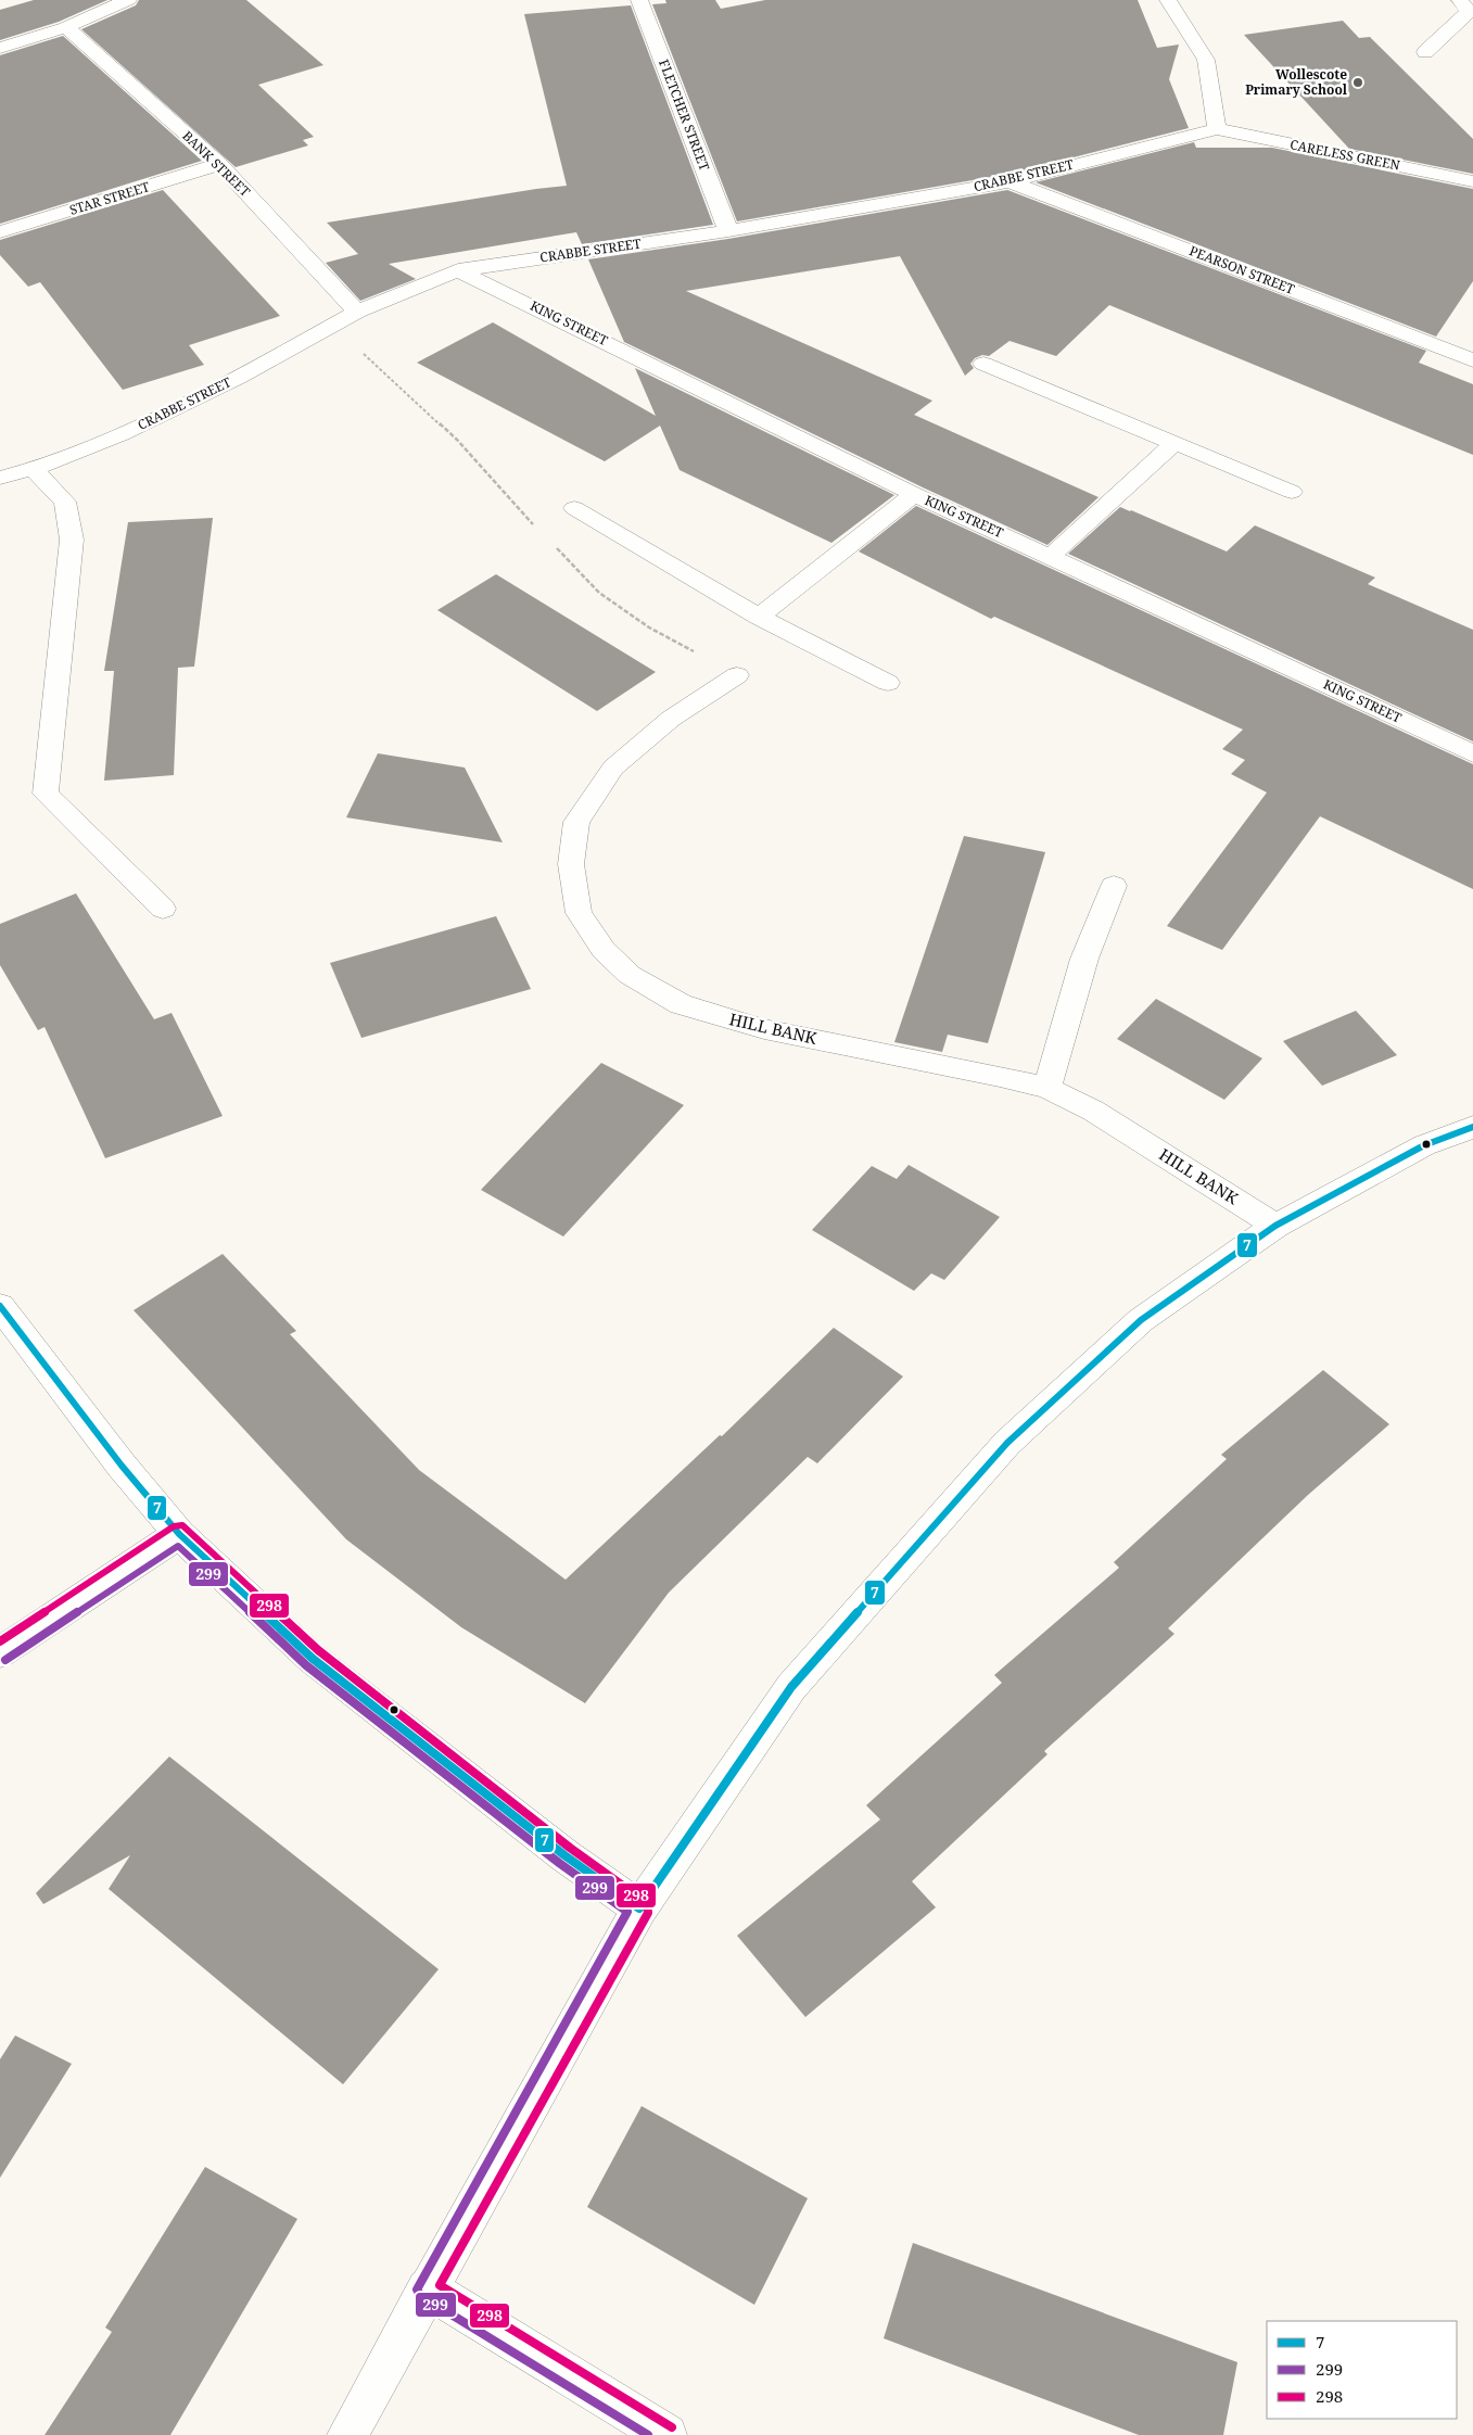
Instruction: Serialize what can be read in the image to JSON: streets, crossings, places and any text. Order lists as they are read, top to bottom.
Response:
{
  "streets": {
    "street": [
      "FLETCHER STREET",
      "CARELESS GREEN",
      "BANK STREET",
      "CRABBE STREET",
      "STAR STREET",
      "PEARSON STREET",
      "KING STREET",
      "HILL BANK"
    ]
  },
  "crossings": [
    ["FLETCHER STREET", "CRABBE STREET"],
    ["CARELESS GREEN", "CRABBE STREET"],
    ["BANK STREET", "CRABBE STREET"],
    ["BANK STREET", "STAR STREET"],
    ["CRABBE STREET", "PEARSON STREET"],
    ["CRABBE STREET", "KING STREET"]
  ],
  "places": ["Wollescote Primary School"],
  "lines": ["transit line 7", "transit line 298", "transit line 299"],
  "legend": ["7", "299", "298"]
}
